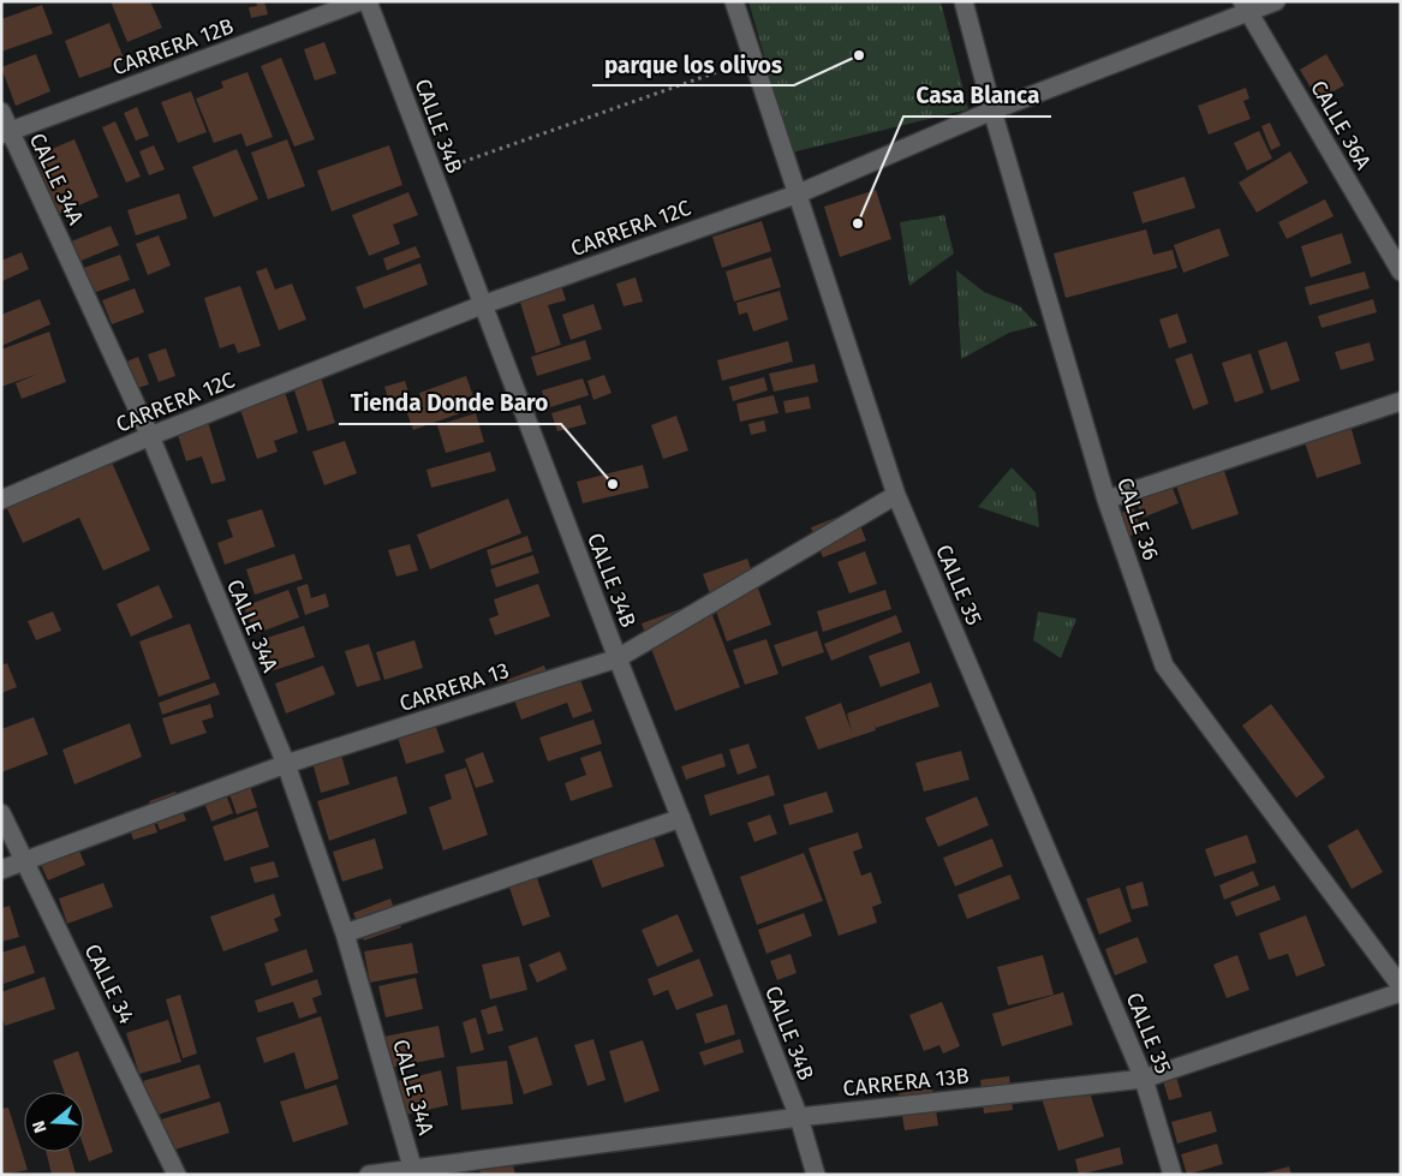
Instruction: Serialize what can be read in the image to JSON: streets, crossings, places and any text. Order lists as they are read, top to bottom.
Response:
{
  "streets": {
    "street": [
      "CARRERA 12B",
      "CALLE 36A",
      "CALLE 34B",
      "CALLE 34A",
      "CARRERA 12C",
      "CALLE 36",
      "CALLE 35",
      "CARRERA 13",
      "CALLE 34",
      "CARRERA 13B"
    ]
  },
  "crossings": [
    ["CARRERA 12B", "CALLE 34A"],
    ["CALLE 36A", "CARRERA 12C"],
    ["CALLE 34B", "CARRERA 12C"],
    ["CALLE 34B", "CARRERA 13"],
    ["CALLE 34B", "CARRERA 13B"],
    ["CALLE 34A", "CARRERA 12C"],
    ["CALLE 34A", "CARRERA 13"],
    ["CALLE 34A", "CARRERA 13B"],
    ["CARRERA 12C", "CALLE 36"],
    ["CARRERA 12C", "CALLE 35"],
    ["CALLE 35", "CARRERA 13"],
    ["CALLE 35", "CARRERA 13B"],
    ["CARRERA 13", "CALLE 34"]
  ],
  "places": ["parque los olivos", "Casa Blanca", "Tienda Donde Baro"],
  "north": "left"
}
